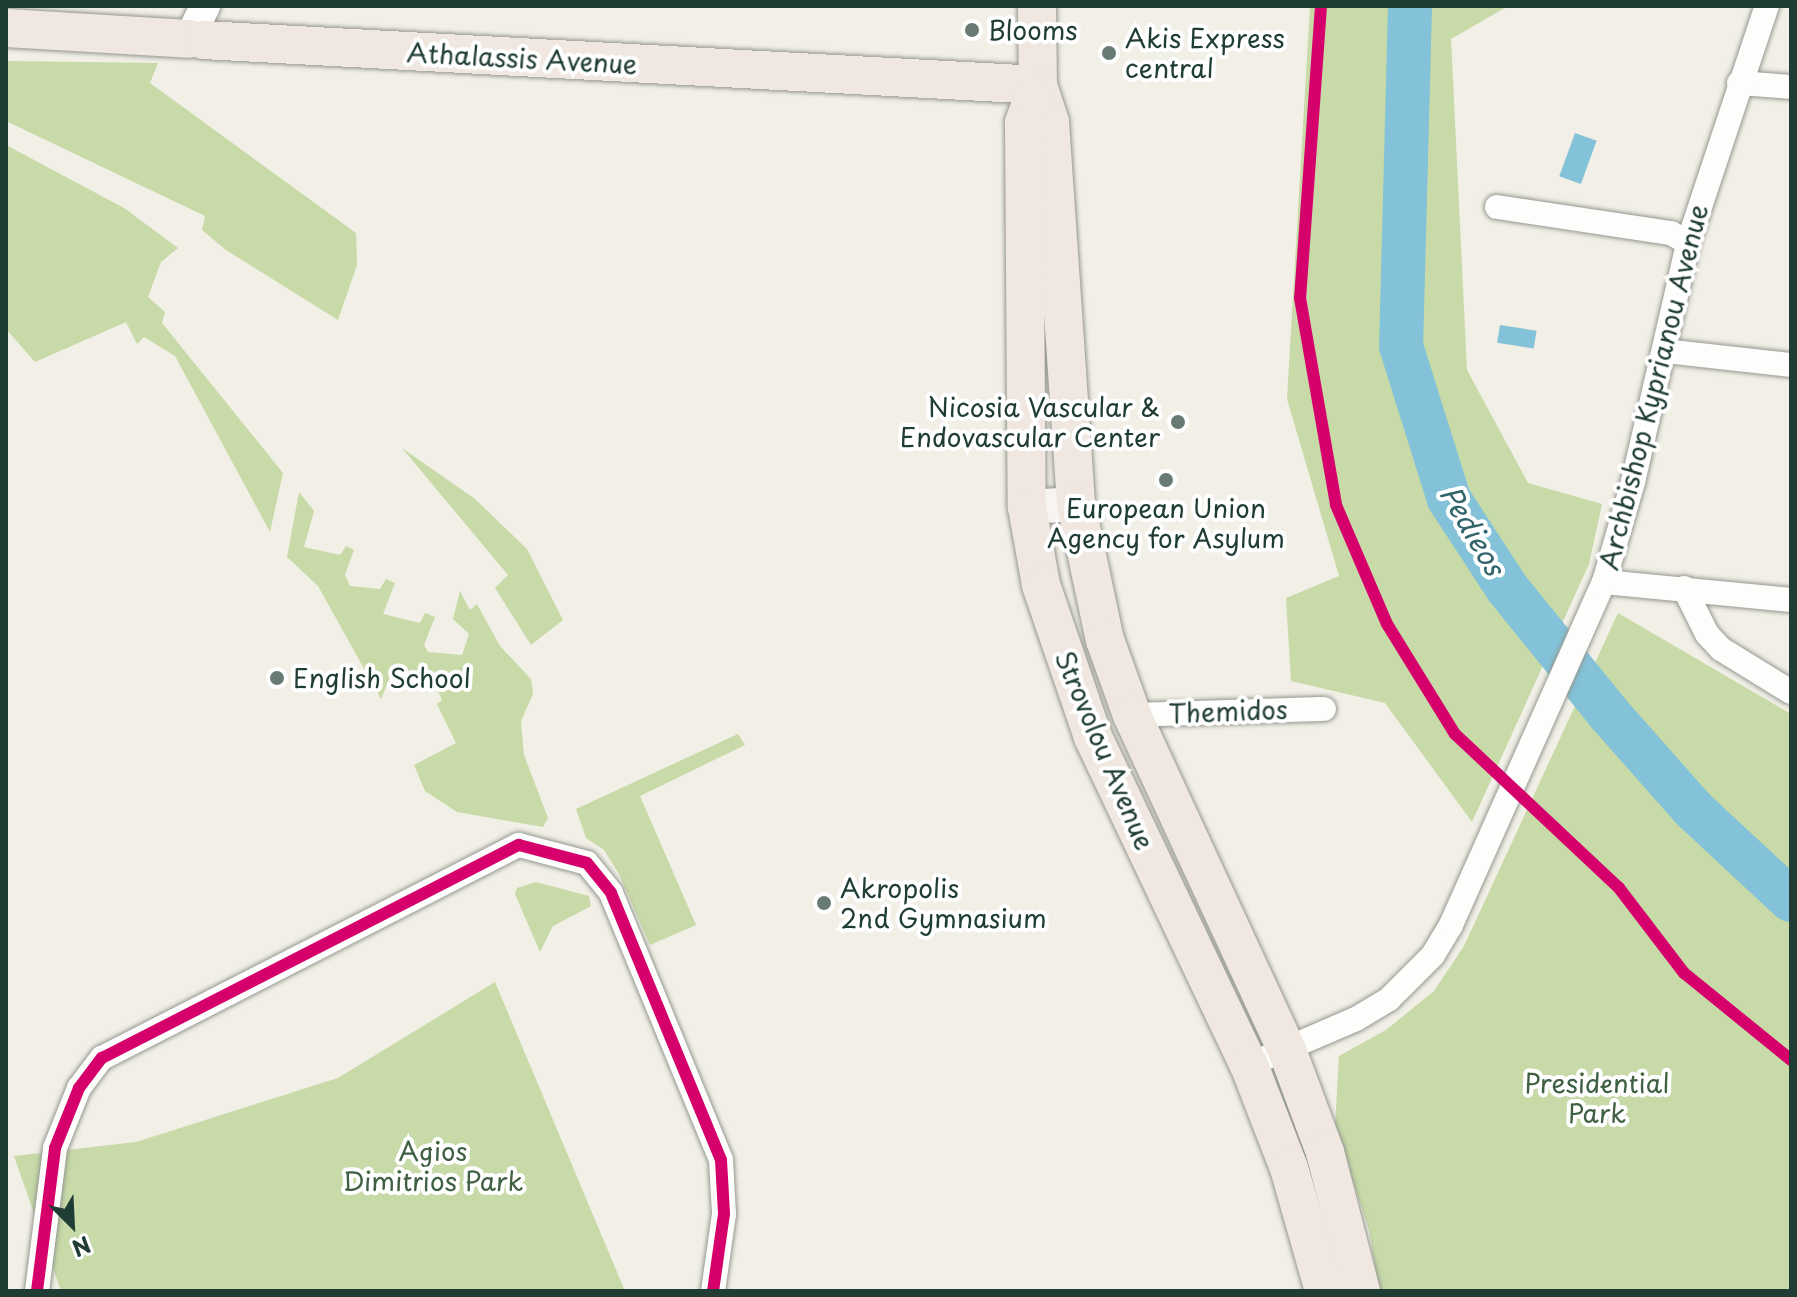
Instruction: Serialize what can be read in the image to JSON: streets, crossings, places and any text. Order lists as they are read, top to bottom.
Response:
{
  "streets": {
    "main road": ["Athalassis Avenue", "Strovolou Avenue"],
    "street": ["Archbishop Kyprianou Avenue", "Themidos"]
  },
  "crossings": [
    ["Athalassis Avenue", "Strovolou Avenue"],
    ["Archbishop Kyprianou Avenue", "Strovolou Avenue"],
    ["Themidos", "Strovolou Avenue"]
  ],
  "water": ["Pedieos"],
  "parks": ["Presidential Park", "Agios Dimitrios Park"],
  "places": [
    "Blooms",
    "Akis Express central",
    "Nicosia Vascular & Endovascular Center",
    "European Union Agency for Asylum",
    "English School",
    "Akropolis 2nd Gymnasium"
  ],
  "north": "bottom right"
}
